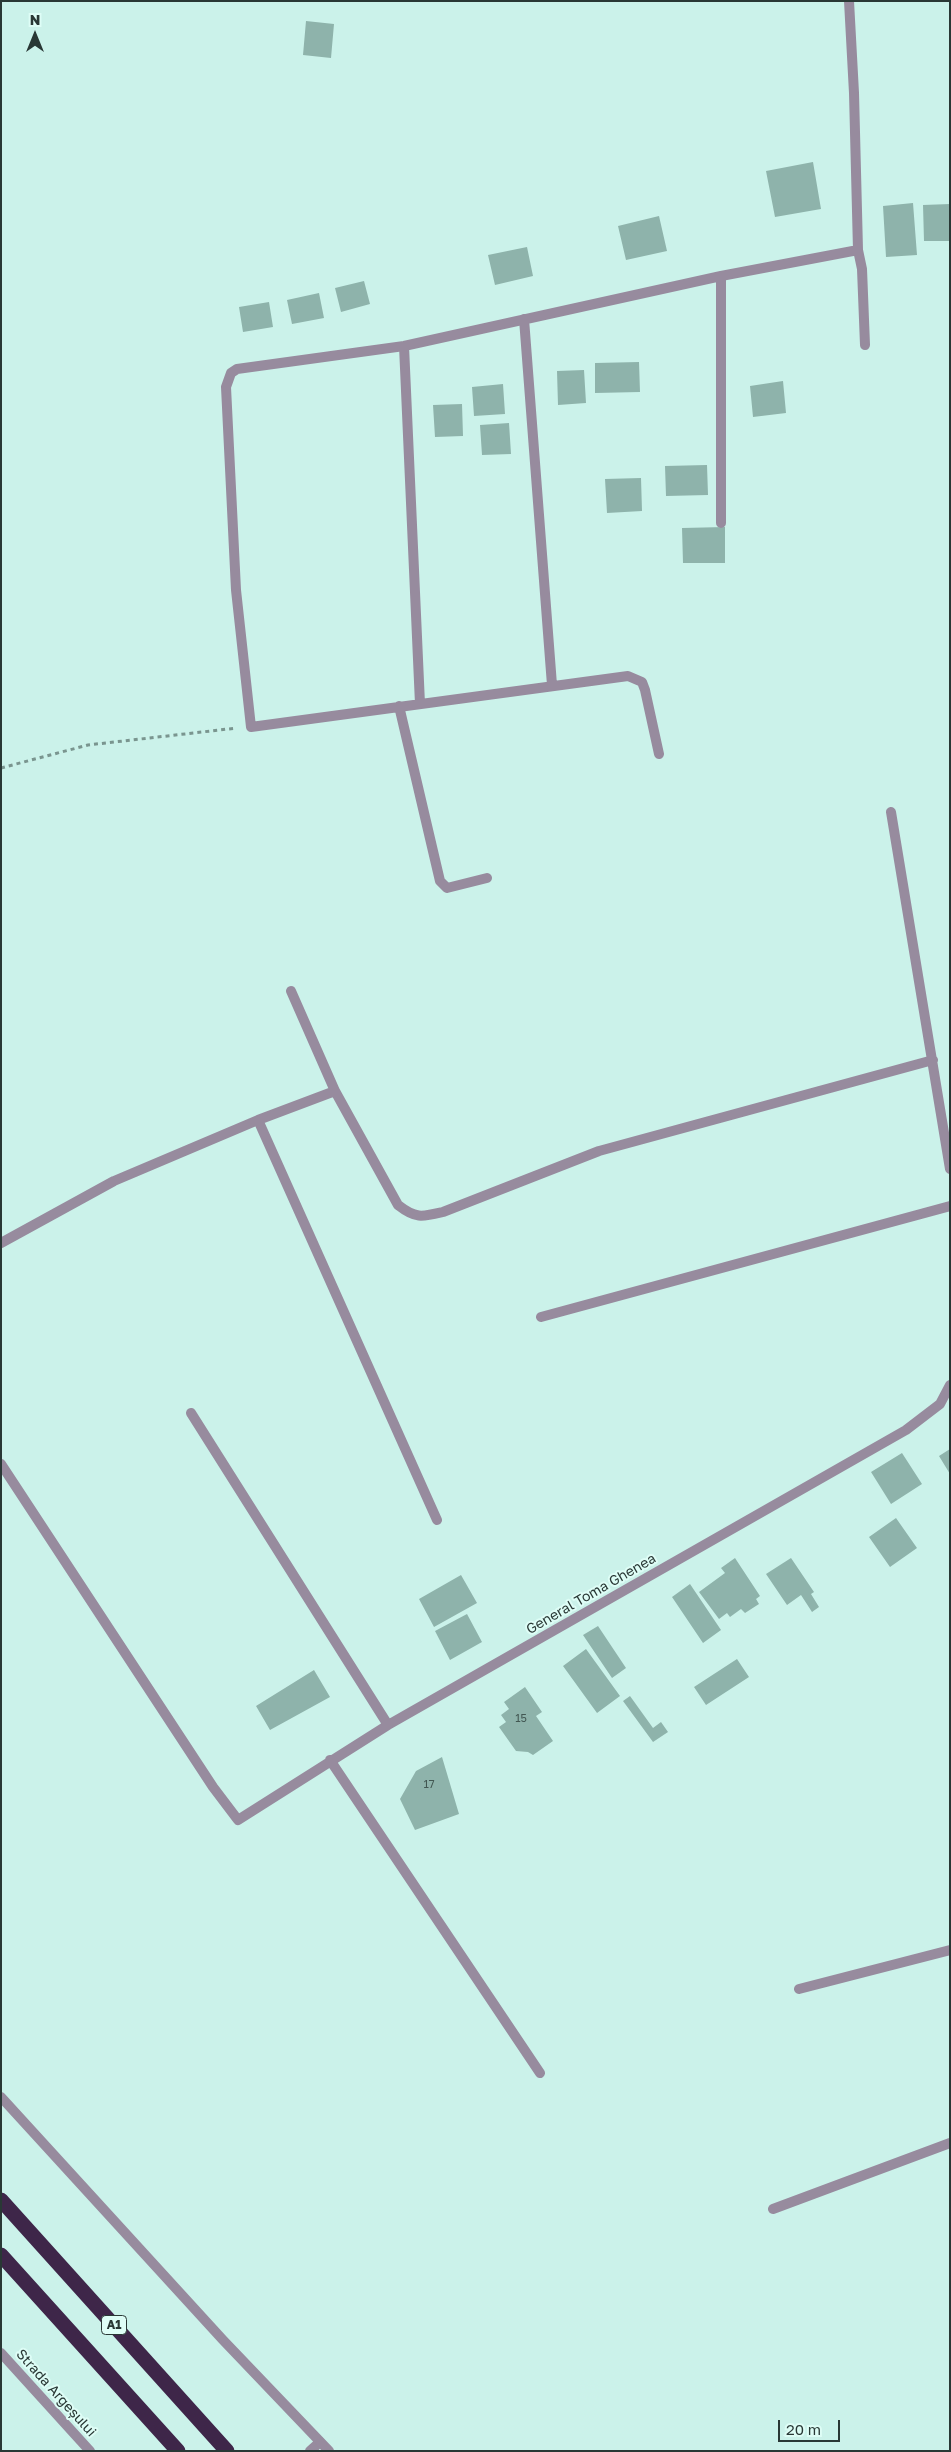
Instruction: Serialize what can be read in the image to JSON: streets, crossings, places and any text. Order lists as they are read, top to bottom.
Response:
{
  "streets": {
    "highway": ["A1"],
    "street": ["General Toma Ghenea", "Strada Argeșului"]
  },
  "house_numbers": ["15", "17"],
  "scale_bar": "20 m",
  "north": "top"
}
